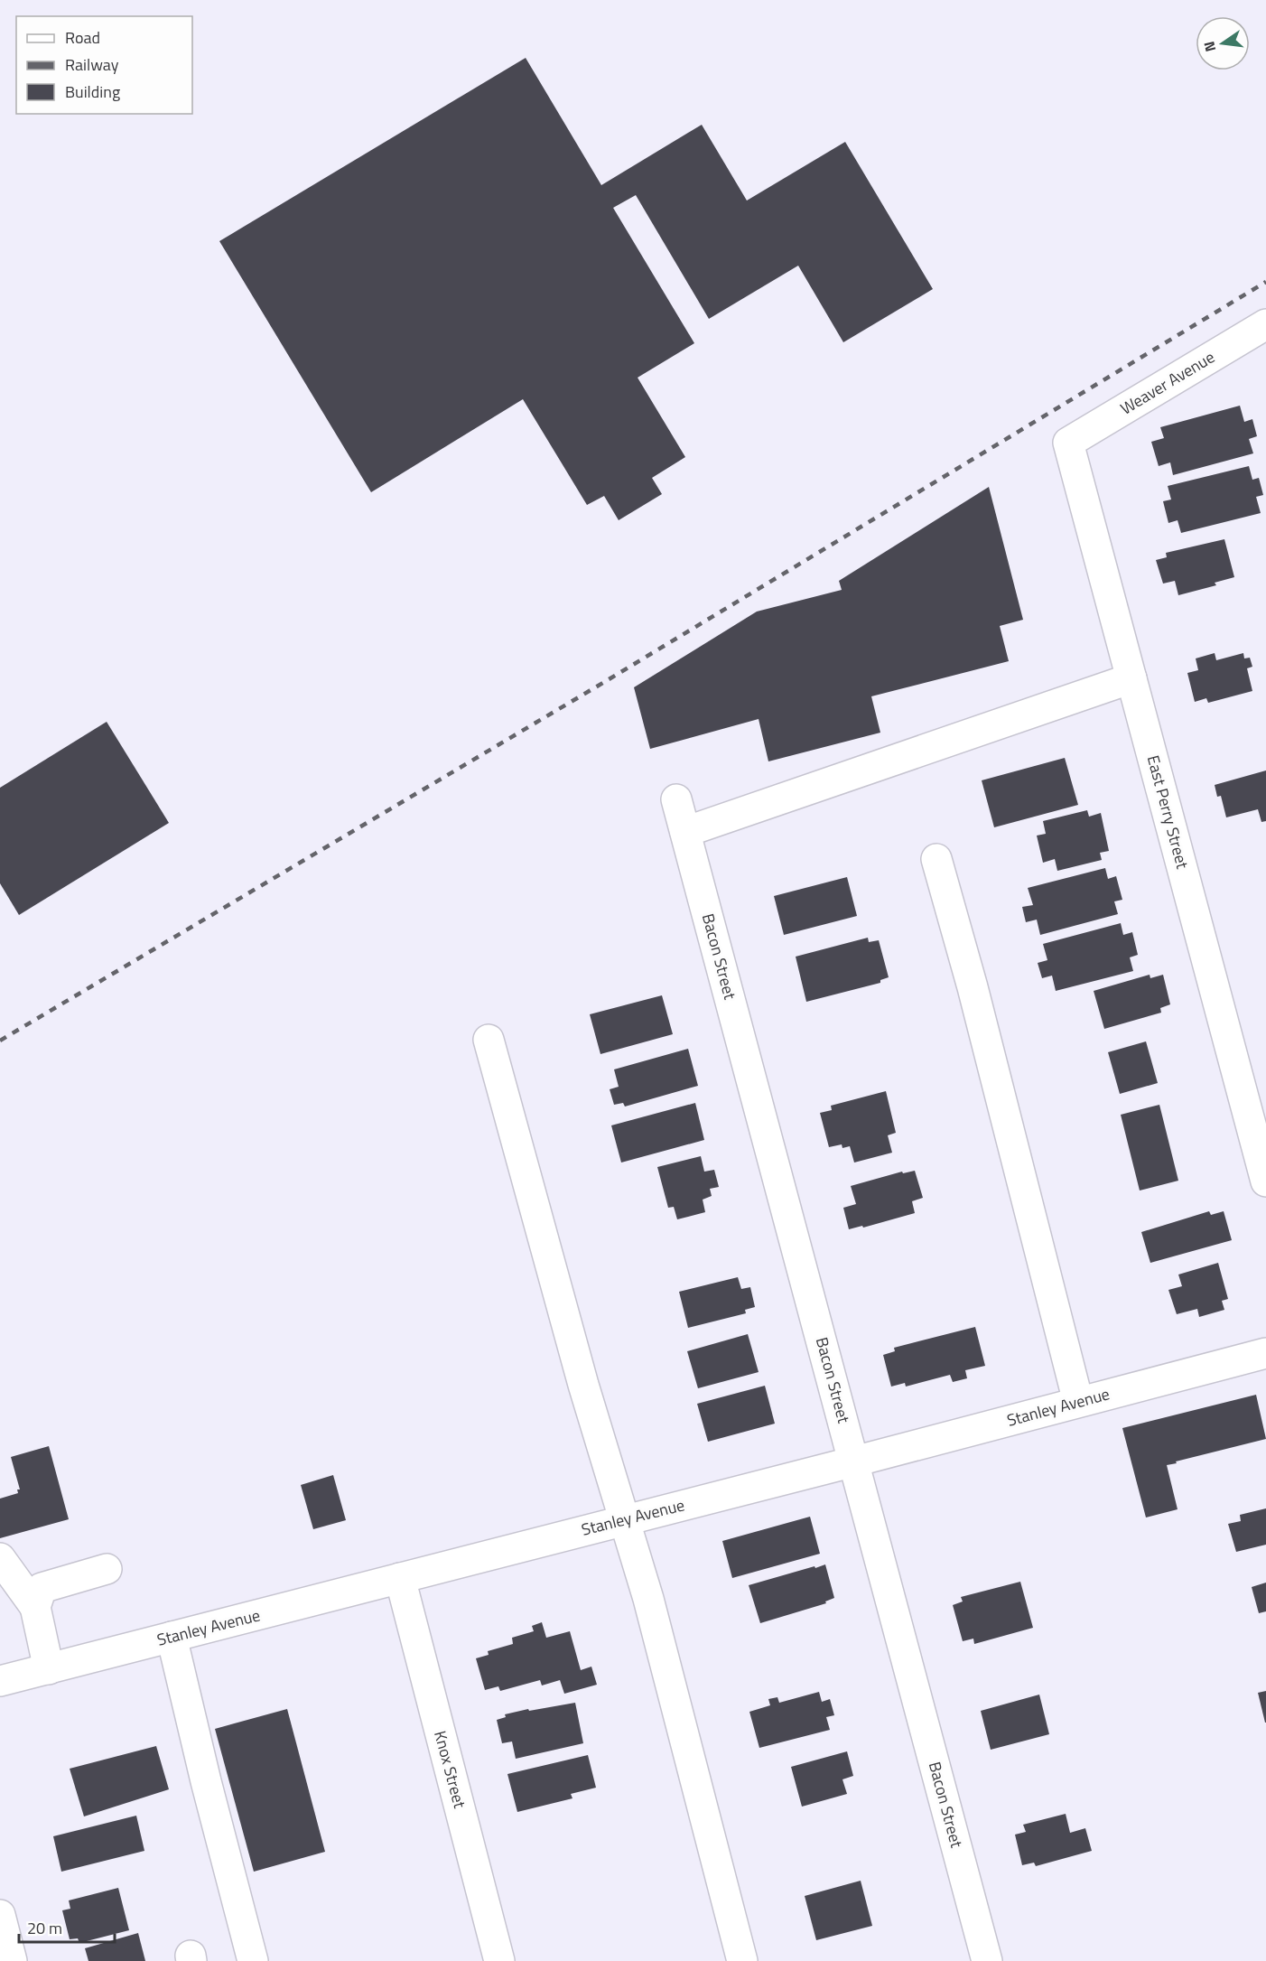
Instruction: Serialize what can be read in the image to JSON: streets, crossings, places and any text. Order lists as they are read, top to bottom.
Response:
{
  "streets": {
    "street": [
      "Weaver Avenue",
      "East Perry Street",
      "Bacon Street",
      "Stanley Avenue",
      "Knox Street"
    ]
  },
  "crossings": [
    ["Weaver Avenue", "East Perry Street"],
    ["Bacon Street", "Stanley Avenue"],
    ["Stanley Avenue", "Knox Street"]
  ],
  "legend": ["Road", "Railway", "Building"],
  "scale_bar": "20 m",
  "north": "left"
}
